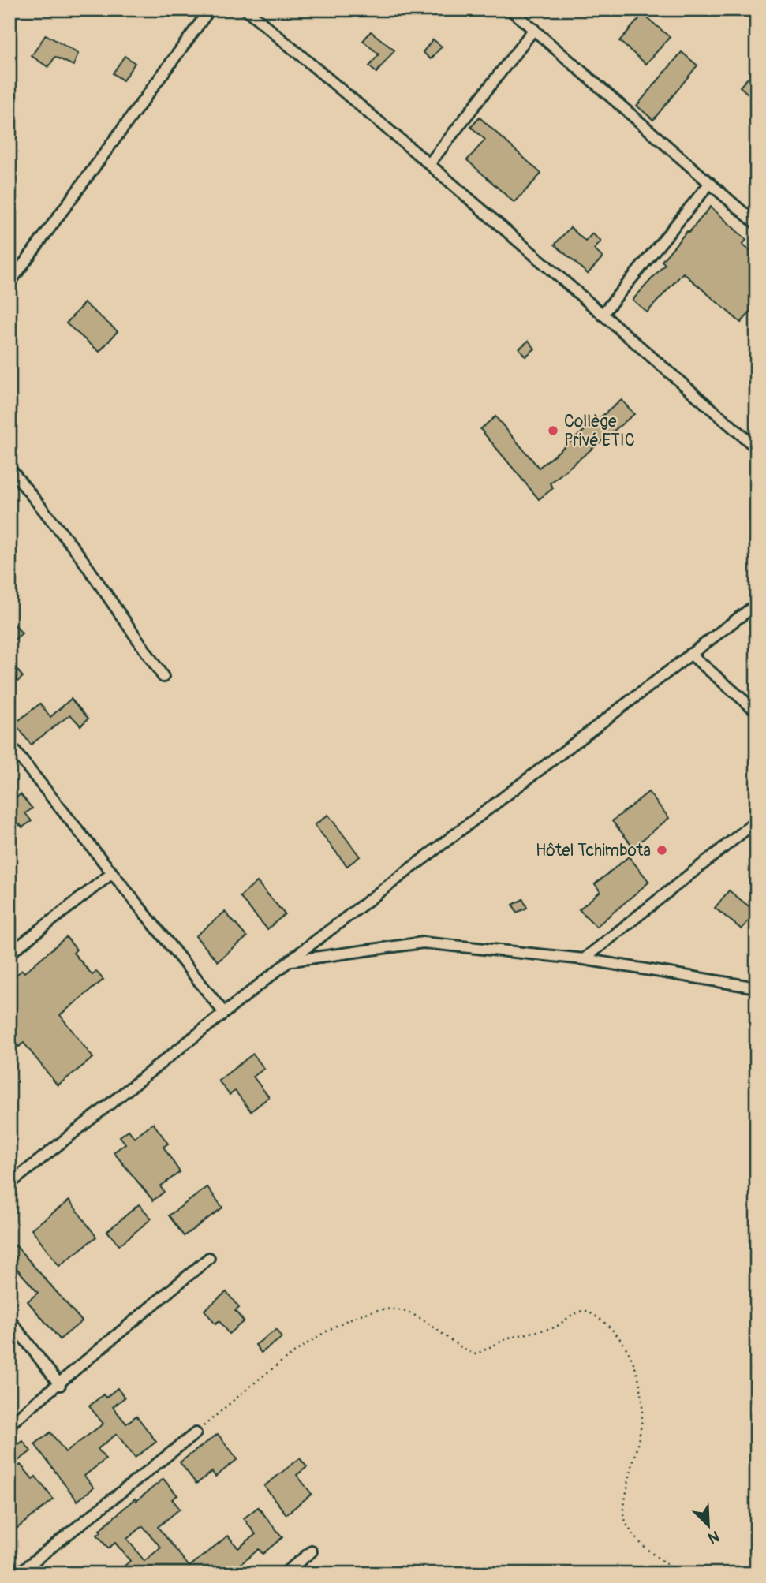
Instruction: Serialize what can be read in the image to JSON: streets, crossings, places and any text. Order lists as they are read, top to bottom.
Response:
{
  "places": ["Collège Privé ETIC", "Hôtel Tchimbota"],
  "north": "bottom right"
}
